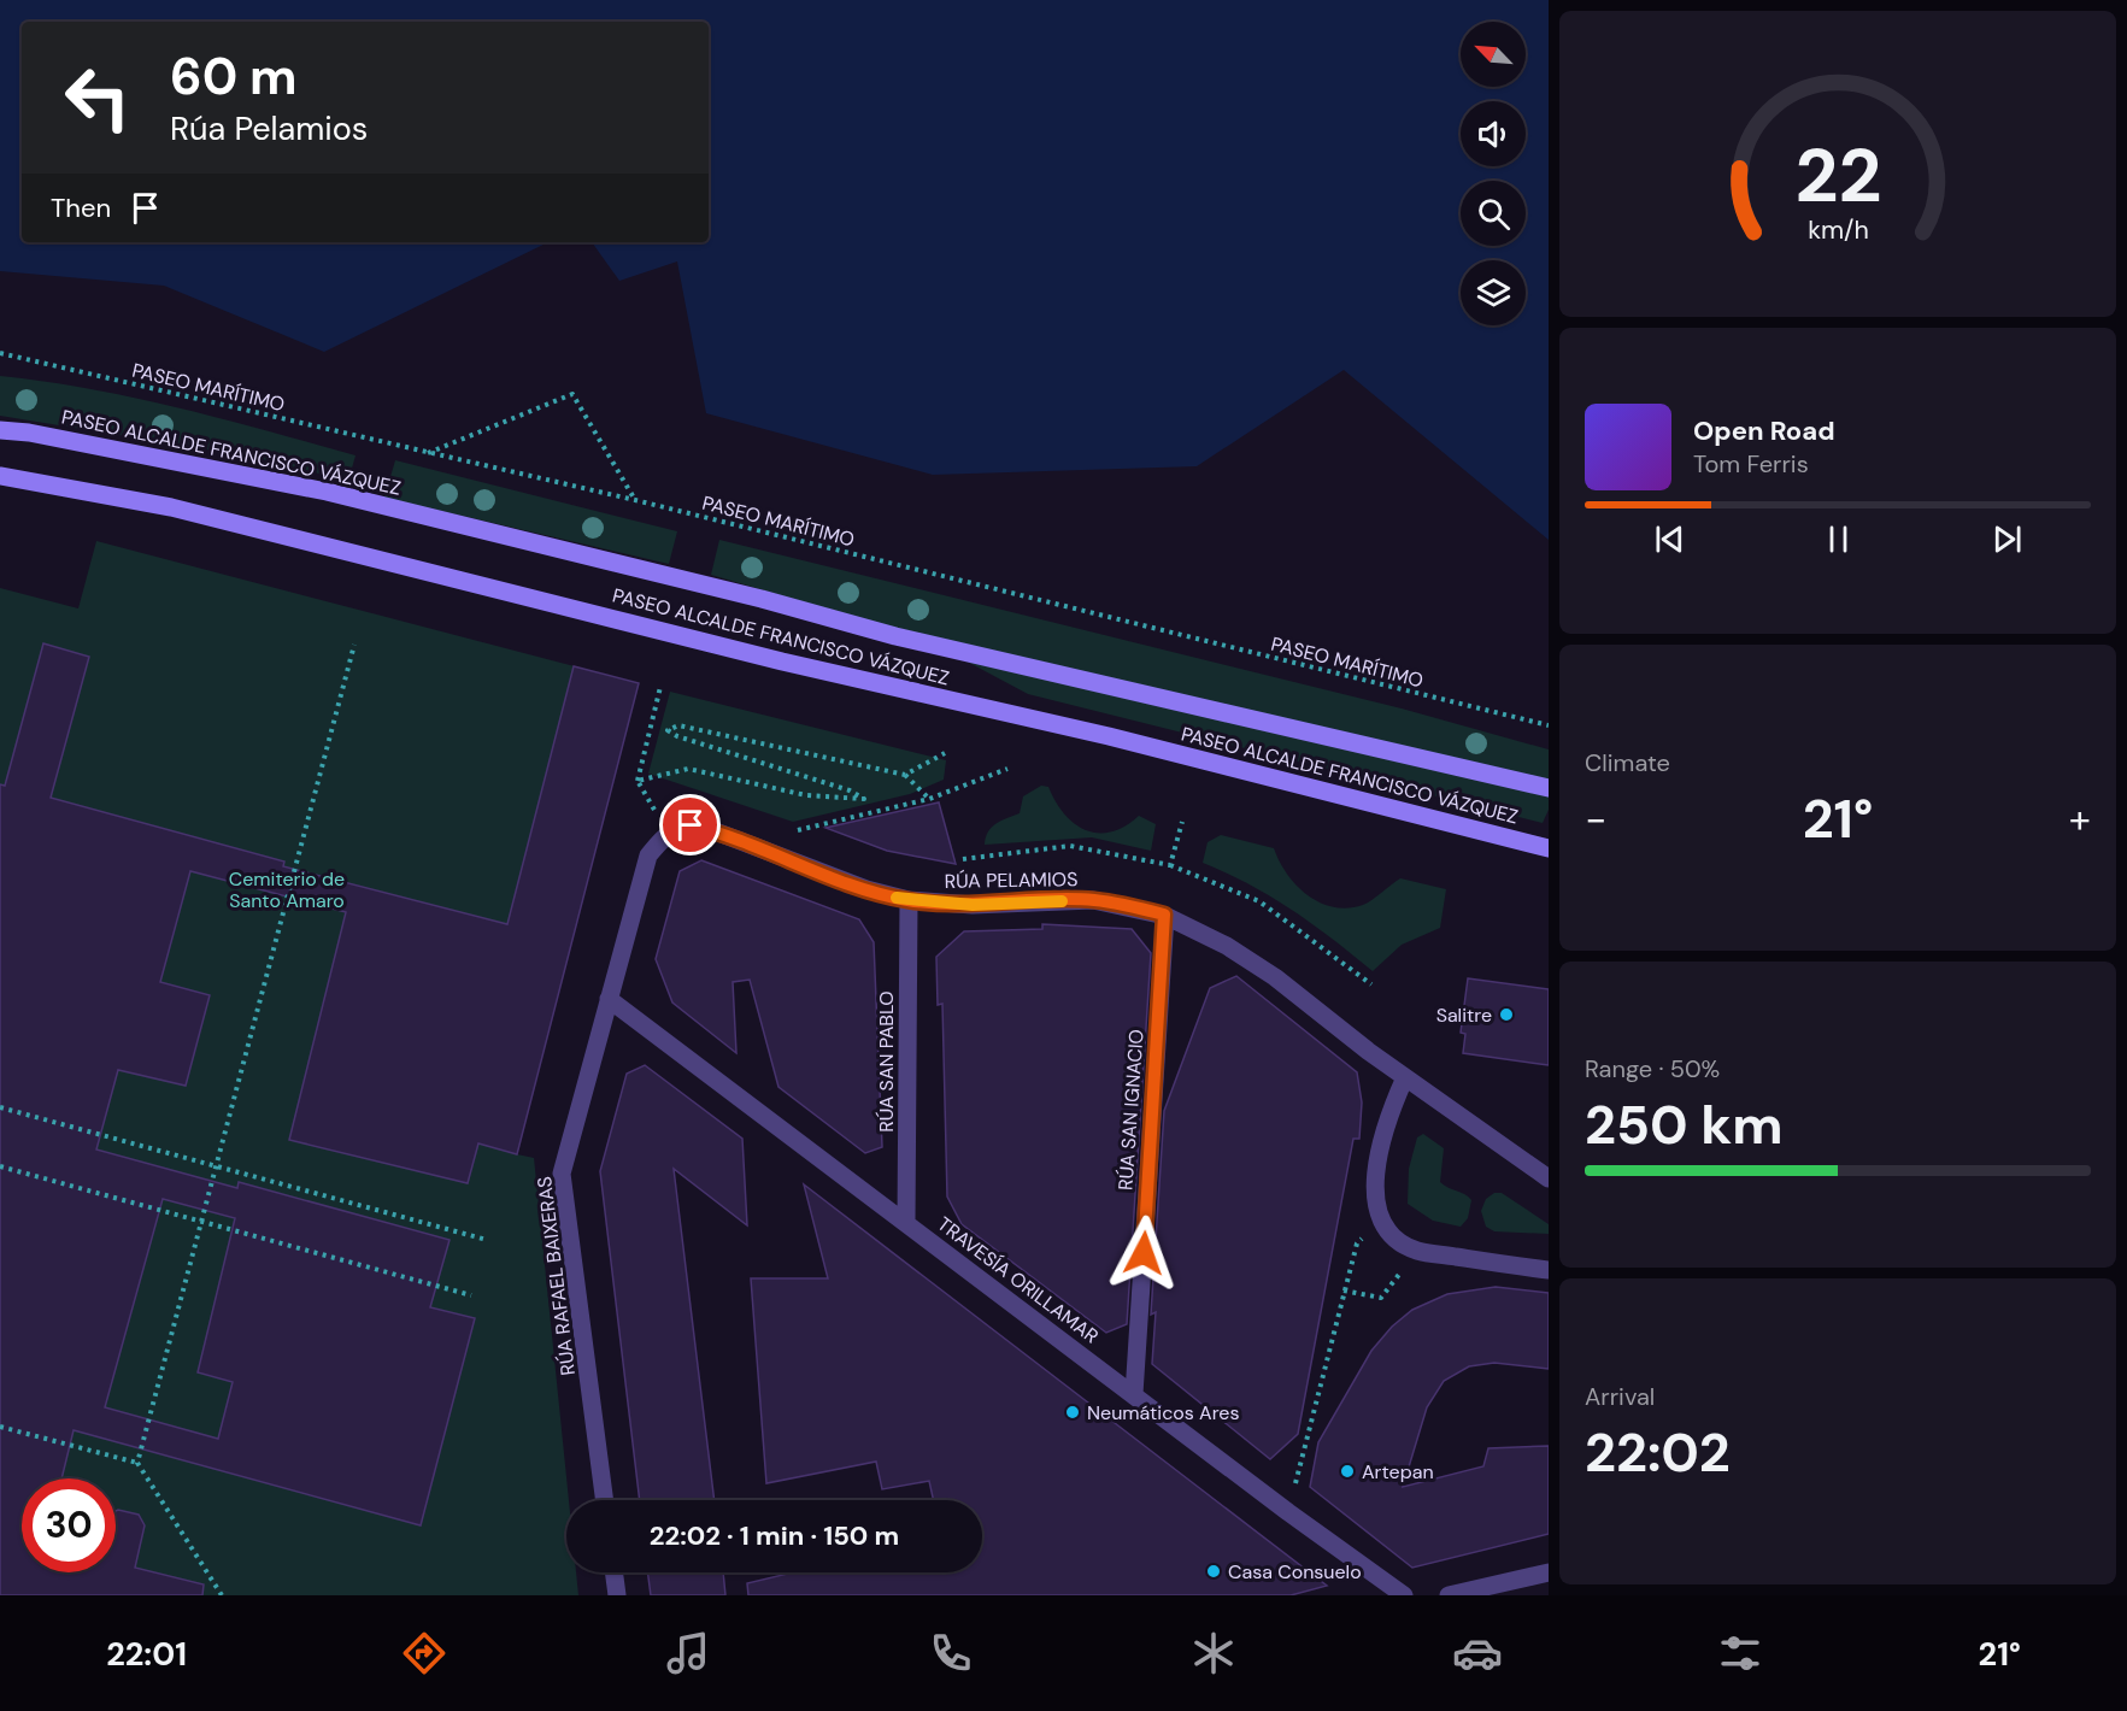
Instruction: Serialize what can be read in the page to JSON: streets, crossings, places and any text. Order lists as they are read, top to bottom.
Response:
{
  "streets": {
    "main road": ["PASEO ALCALDE FRANCISCO VÁZQUEZ"],
    "street": [
      "RÚA PELAMIOS",
      "RÚA SAN PABLO",
      "RÚA SAN IGNACIO",
      "RÚA RAFAEL BAIXERAS",
      "TRAVESÍA ORILLAMAR"
    ],
    "path": ["PASEO MARÍTIMO"]
  },
  "crossings": [
    ["RÚA PELAMIOS", "RÚA SAN PABLO"],
    ["RÚA PELAMIOS", "RÚA SAN IGNACIO"],
    ["RÚA PELAMIOS", "RÚA RAFAEL BAIXERAS"],
    ["RÚA SAN PABLO", "TRAVESÍA ORILLAMAR"],
    ["RÚA SAN IGNACIO", "TRAVESÍA ORILLAMAR"],
    ["RÚA RAFAEL BAIXERAS", "TRAVESÍA ORILLAMAR"]
  ],
  "parks": ["Cemiterio de Santo Amaro"],
  "places": [
    "Salitre",
    "Neumáticos Ares",
    "Artepan",
    "Casa Consuelo"
  ],
  "north": "top left",
  "page": {
    "turn": ["60 m", "Rúa Pelamios"],
    "then": "Then",
    "song": ["Open Road", "Tom Ferris"],
    "tile": [
      "Climate",
      ["Range · 50%", "250 km"],
      ["Arrival", "22:02"]
    ],
    "heat": ["−", "21°", "+"],
    "limit": "30",
    "trip": "22:02 · 1 min · 150 m",
    "tabs": ["22:01", "21°"],
    "gauge": ["22", "km/h"]
  }
}
